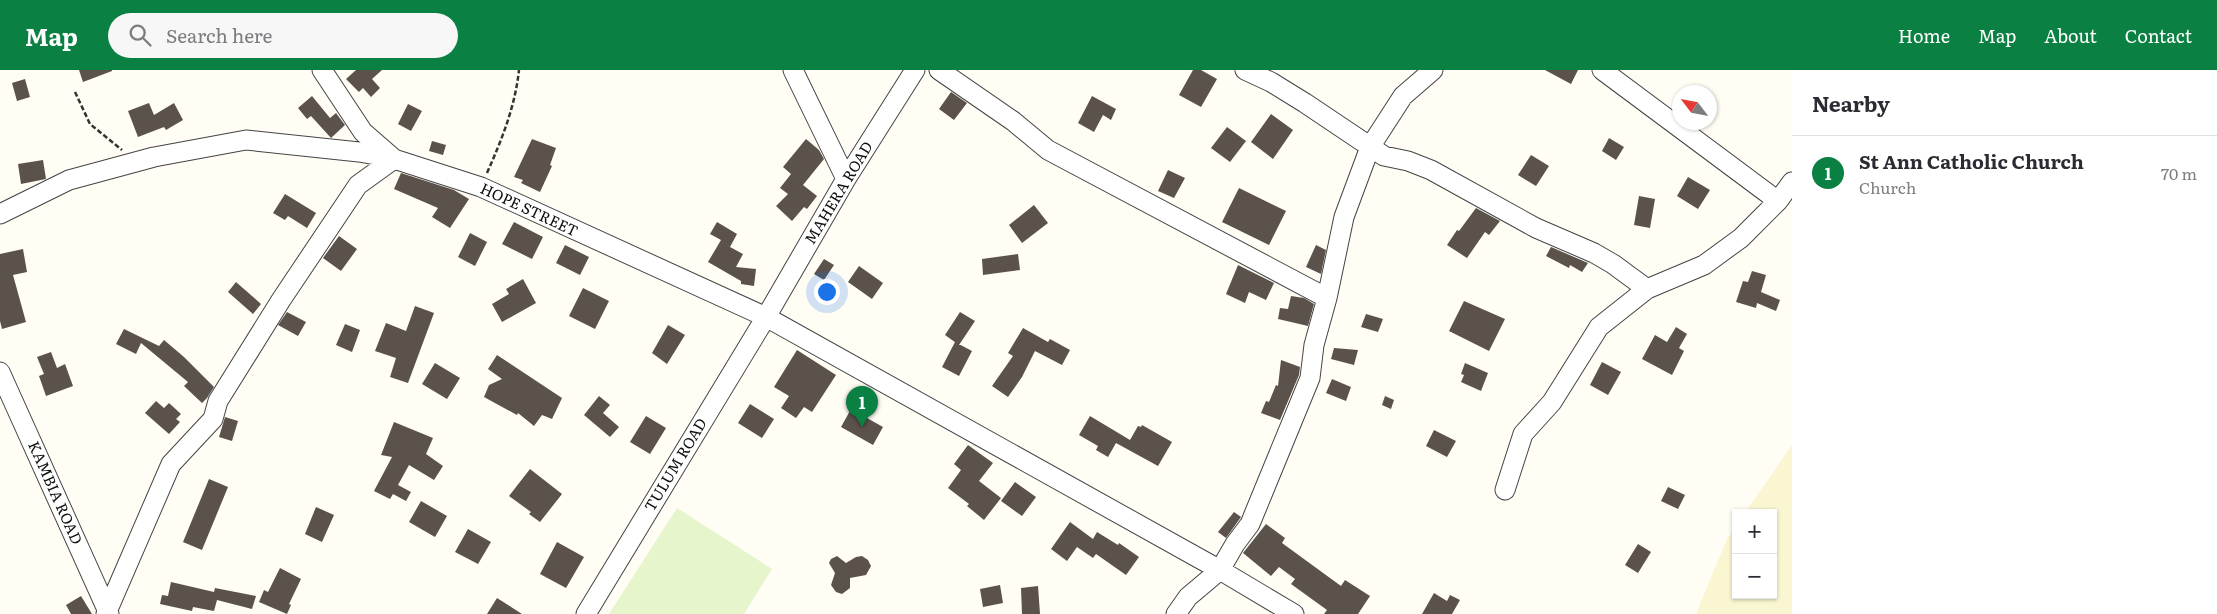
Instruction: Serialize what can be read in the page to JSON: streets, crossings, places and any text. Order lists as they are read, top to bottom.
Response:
{
  "streets": {
    "street": [
      "MAHERA ROAD",
      "HOPE STREET",
      "TULUM ROAD",
      "KAMBIA ROAD"
    ]
  },
  "crossings": [
    ["MAHERA ROAD", "HOPE STREET"],
    ["MAHERA ROAD", "TULUM ROAD"],
    ["HOPE STREET", "TULUM ROAD"]
  ],
  "north": "top left",
  "page": {
    "header": "Map",
    "search": "Search here",
    "nav": [
      "Home",
      "Map",
      "About",
      "Contact"
    ],
    "heading": "Nearby",
    "list": [
      {
        "mark": "1",
        "name": "St Ann Catholic Church",
        "note": "Church",
        "value": "70 m"
      }
    ],
    "pins": "1",
    "map_buttons": ["+", "−"]
  }
}
